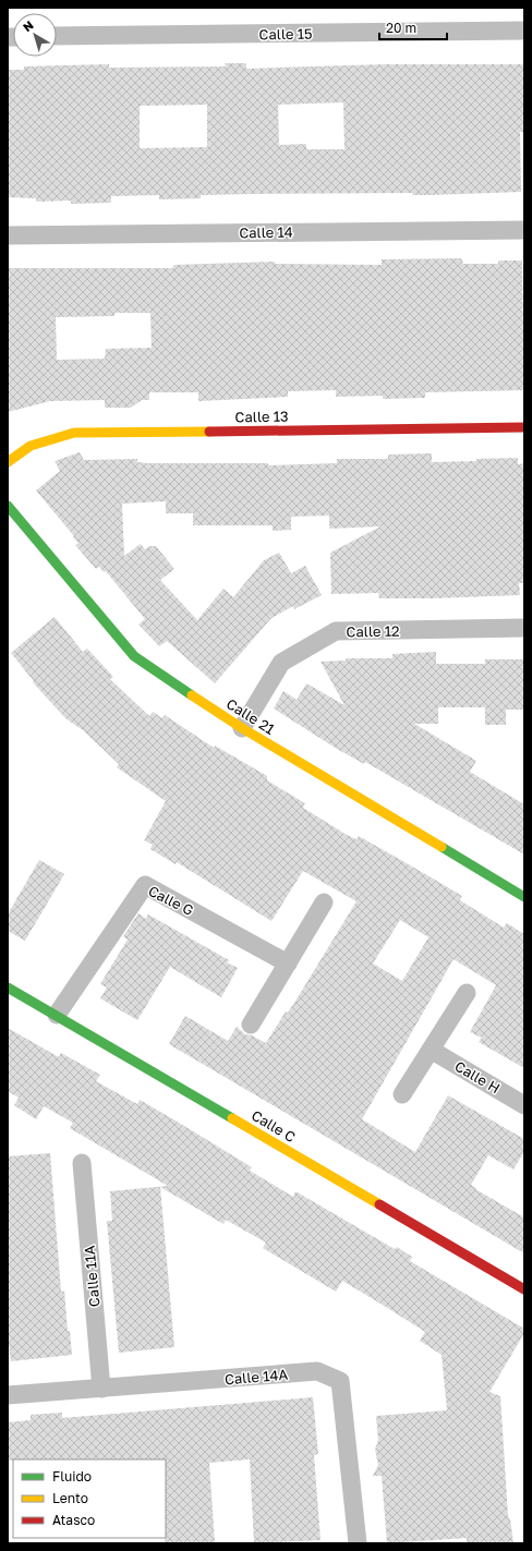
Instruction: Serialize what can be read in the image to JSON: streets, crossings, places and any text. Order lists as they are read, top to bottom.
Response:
{
  "streets": {
    "street": [
      "Calle 15",
      "Calle 14",
      "Calle 13",
      "Calle 12",
      "Calle 21",
      "Calle G",
      "Calle H",
      "Calle C",
      "Calle 11A",
      "Calle 14A"
    ]
  },
  "crossings": [
    ["Calle 12", "Calle 21"],
    ["Calle G", "Calle C"],
    ["Calle 11A", "Calle 14A"]
  ],
  "legend": ["Fluido", "Lento", "Atasco"],
  "scale_bar": "20 m",
  "north": "top left"
}
